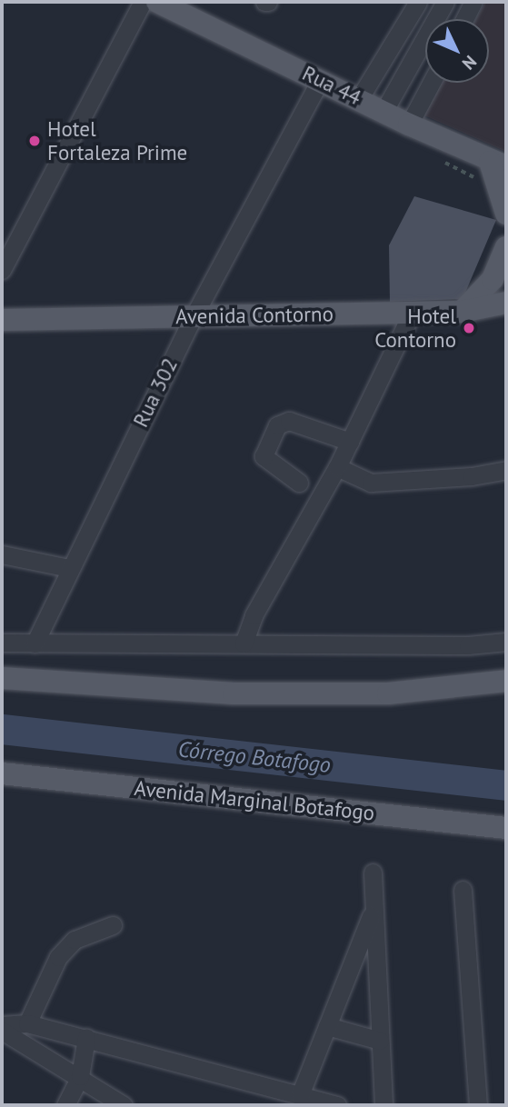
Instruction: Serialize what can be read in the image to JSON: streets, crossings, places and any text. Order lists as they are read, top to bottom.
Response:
{
  "streets": {
    "main road": ["Rua 44", "Avenida Contorno", "Avenida Marginal Botafogo"],
    "street": ["Rua 302"]
  },
  "crossings": [
    ["Rua 44", "Rua 302"],
    ["Avenida Contorno", "Rua 302"]
  ],
  "water": ["Córrego Botafogo"],
  "places": ["Hotel Fortaleza Prime", "Hotel Contorno"],
  "north": "bottom right"
}
